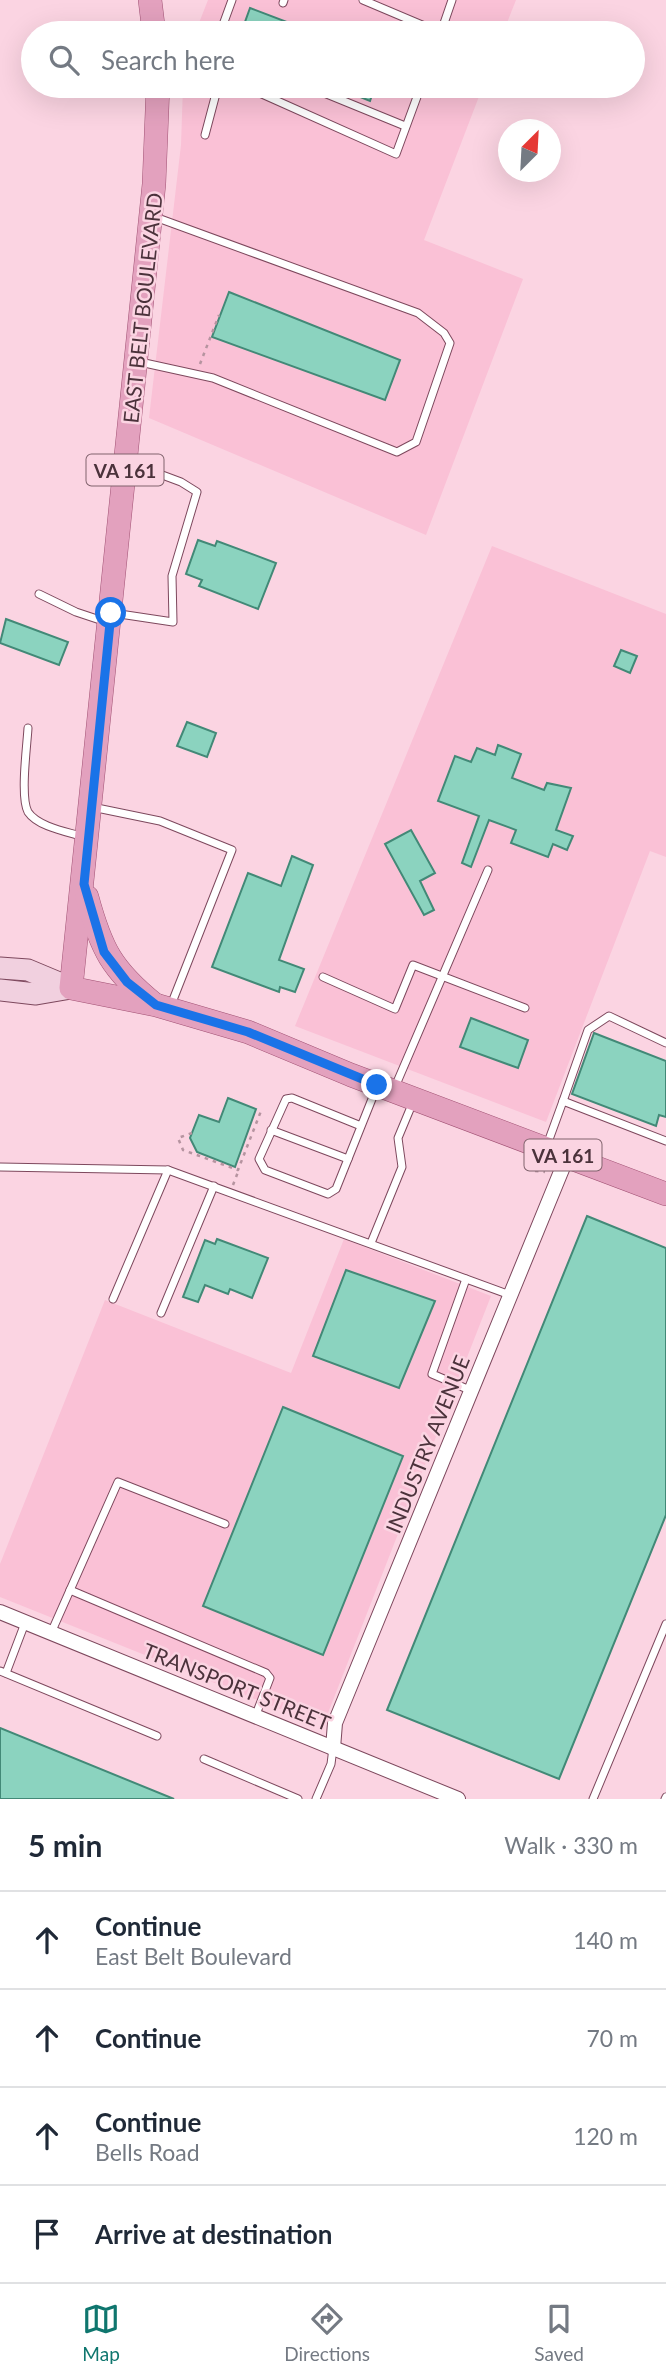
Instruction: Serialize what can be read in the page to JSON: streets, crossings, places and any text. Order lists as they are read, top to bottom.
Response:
{
  "streets": {
    "main road": ["EAST BELT BOULEVARD", "VA 161"],
    "street": ["INDUSTRY AVENUE", "TRANSPORT STREET"]
  },
  "crossings": [
    ["EAST BELT BOULEVARD", "VA 161"],
    ["VA 161", "INDUSTRY AVENUE"],
    ["INDUSTRY AVENUE", "TRANSPORT STREET"]
  ],
  "north": "top right",
  "page": {
    "search": "Search here",
    "heading": ["5 min", "Walk · 330 m"],
    "list": [
      ["Continue", "East Belt Boulevard", "140 m"],
      ["Continue", "70 m"],
      ["Continue", "Bells Road", "120 m"],
      "Arrive at destination"
    ],
    "nav": ["Map", "Directions", "Saved"]
  }
}
